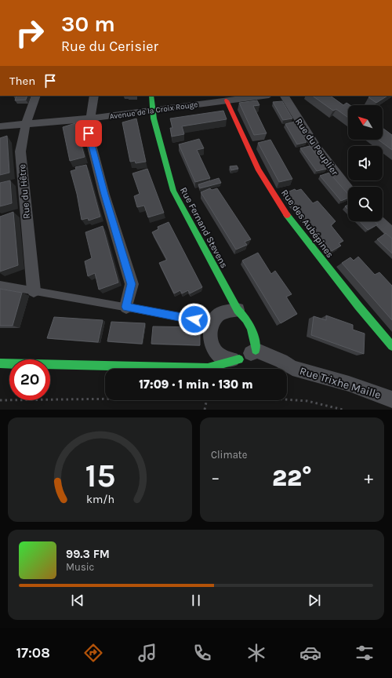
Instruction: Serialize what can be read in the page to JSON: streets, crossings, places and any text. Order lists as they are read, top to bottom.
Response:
{
  "streets": {
    "street": [
      "Avenue de la Croix Rouge",
      "Rue du Peuplier",
      "Rue du Hêtre",
      "Rue des Aubépines",
      "Rue Fernand Stevens",
      "Rue Trixhe Maille"
    ]
  },
  "crossings": [
    ["Avenue de la Croix Rouge", "Rue du Hêtre"],
    ["Avenue de la Croix Rouge", "Rue des Aubépines"],
    ["Avenue de la Croix Rouge", "Rue Fernand Stevens"],
    ["Rue Fernand Stevens", "Rue Trixhe Maille"]
  ],
  "north": "top left",
  "page": {
    "turn": ["30 m", "Rue du Cerisier"],
    "then": "Then",
    "limit": "20",
    "trip": "17:09 · 1 min · 130 m",
    "tile": "Climate",
    "heat": ["−", "22°", "+"],
    "song": ["99.3 FM", "Music"],
    "tabs": "17:08",
    "gauge": ["15", "km/h"]
  }
}
